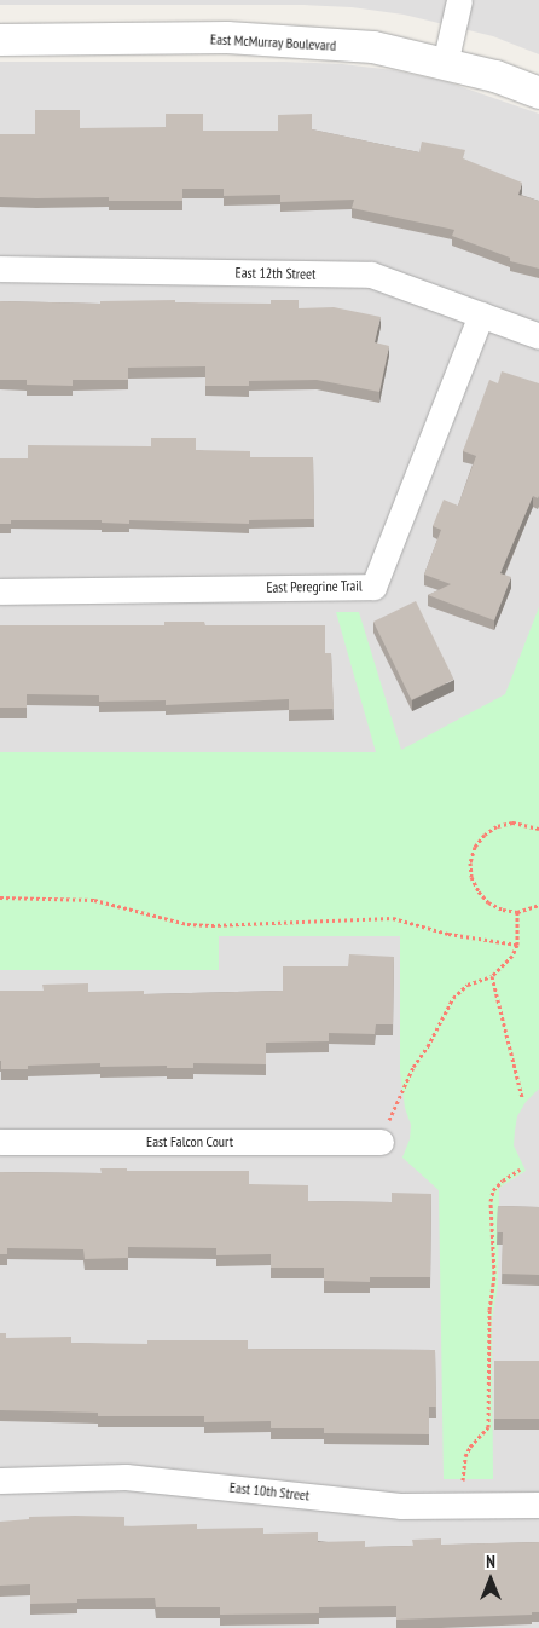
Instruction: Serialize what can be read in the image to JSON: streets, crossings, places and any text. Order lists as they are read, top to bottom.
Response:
{
  "streets": {
    "street": [
      "East McMurray Boulevard",
      "East 12th Street",
      "East Peregrine Trail",
      "East Falcon Court",
      "East 10th Street"
    ]
  },
  "crossings": [
    ["East 12th Street", "East Peregrine Trail"]
  ],
  "north": "top"
}
